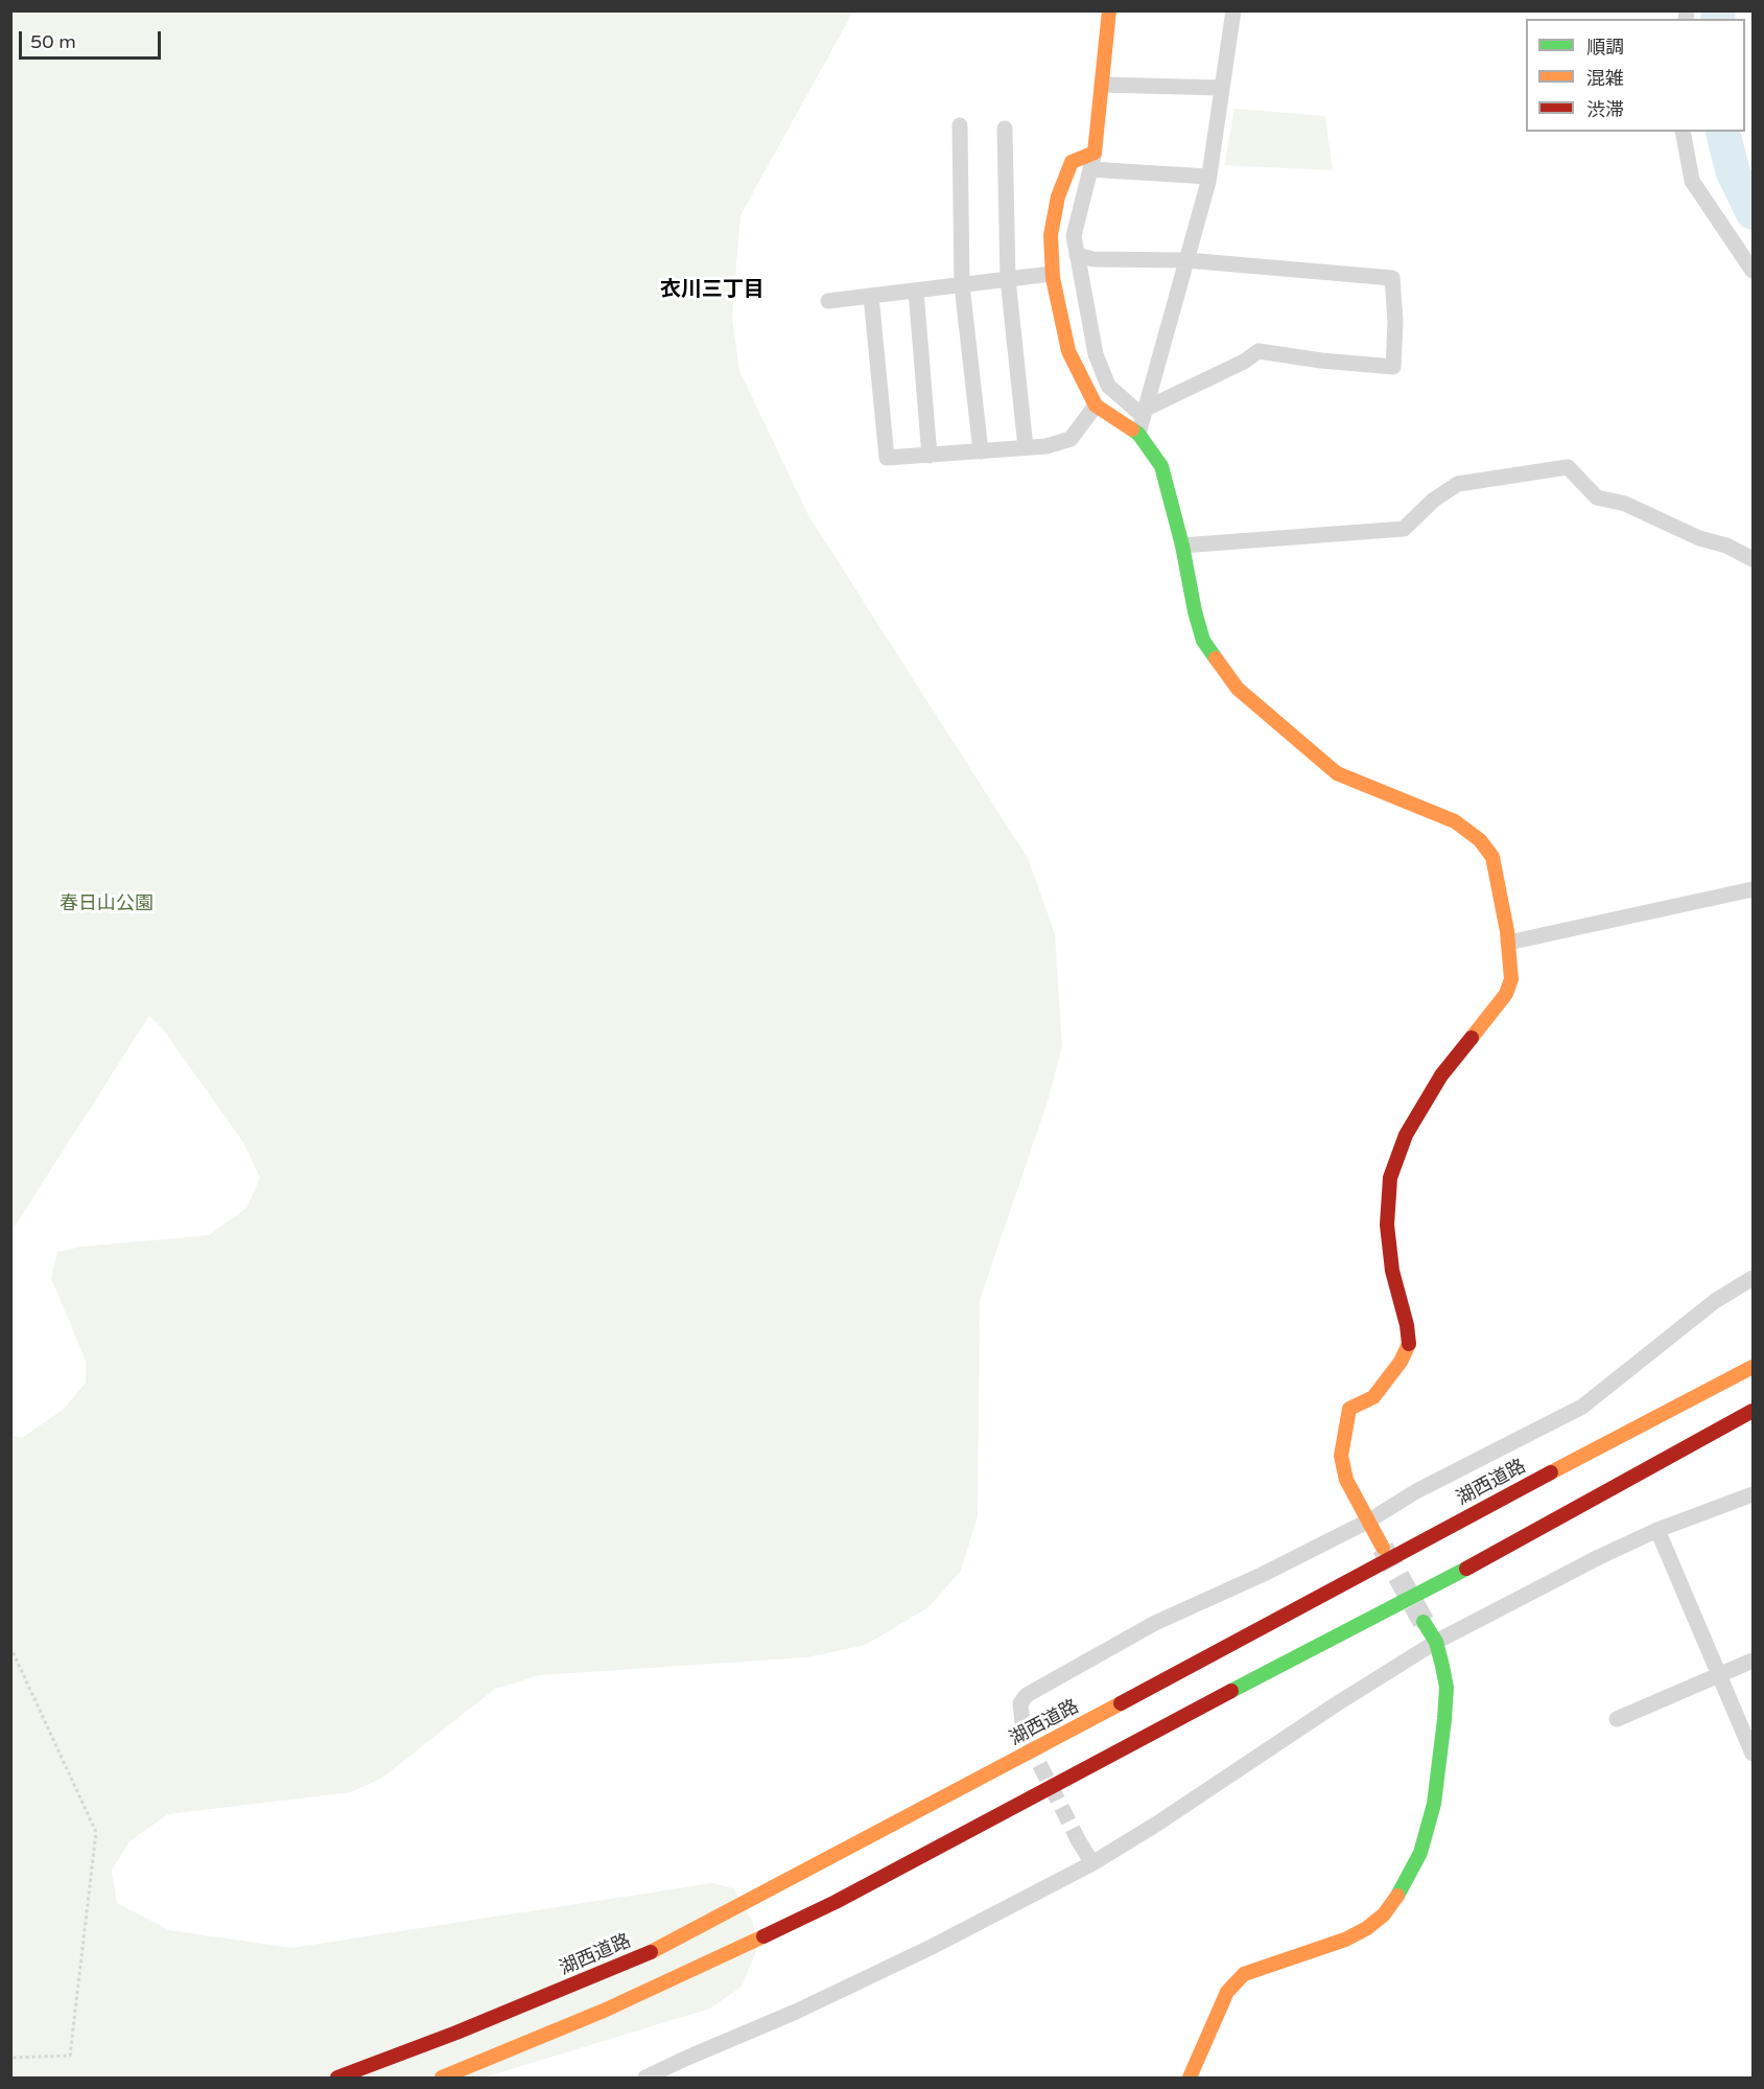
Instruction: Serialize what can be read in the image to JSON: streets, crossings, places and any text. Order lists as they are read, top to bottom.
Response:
{
  "streets": {
    "main road": ["湖西道路"]
  },
  "districts": ["衣川三丁目"],
  "parks": ["春日山公園"],
  "legend": ["順調", "混雑", "渋滞"],
  "scale_bar": "50 m"
}
